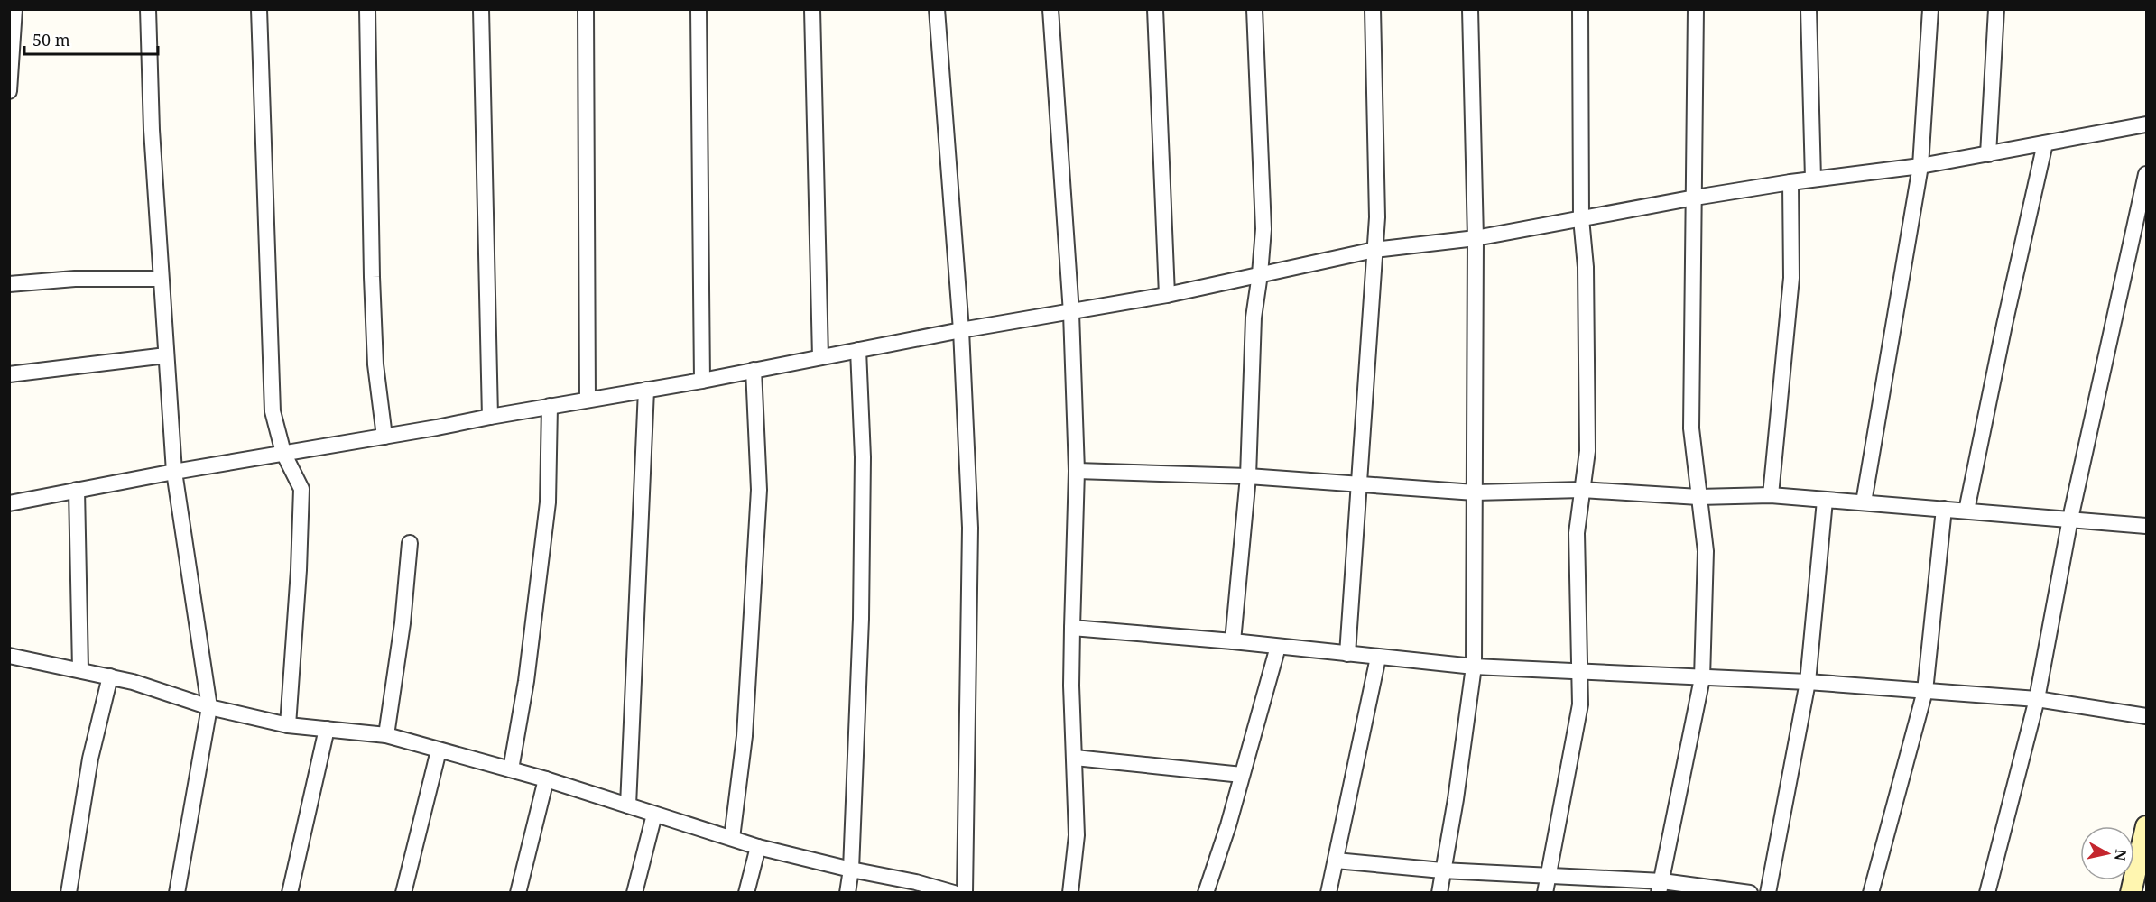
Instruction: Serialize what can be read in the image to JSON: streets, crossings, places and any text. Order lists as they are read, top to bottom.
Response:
{
  "scale_bar": "50 m",
  "north": "right"
}
